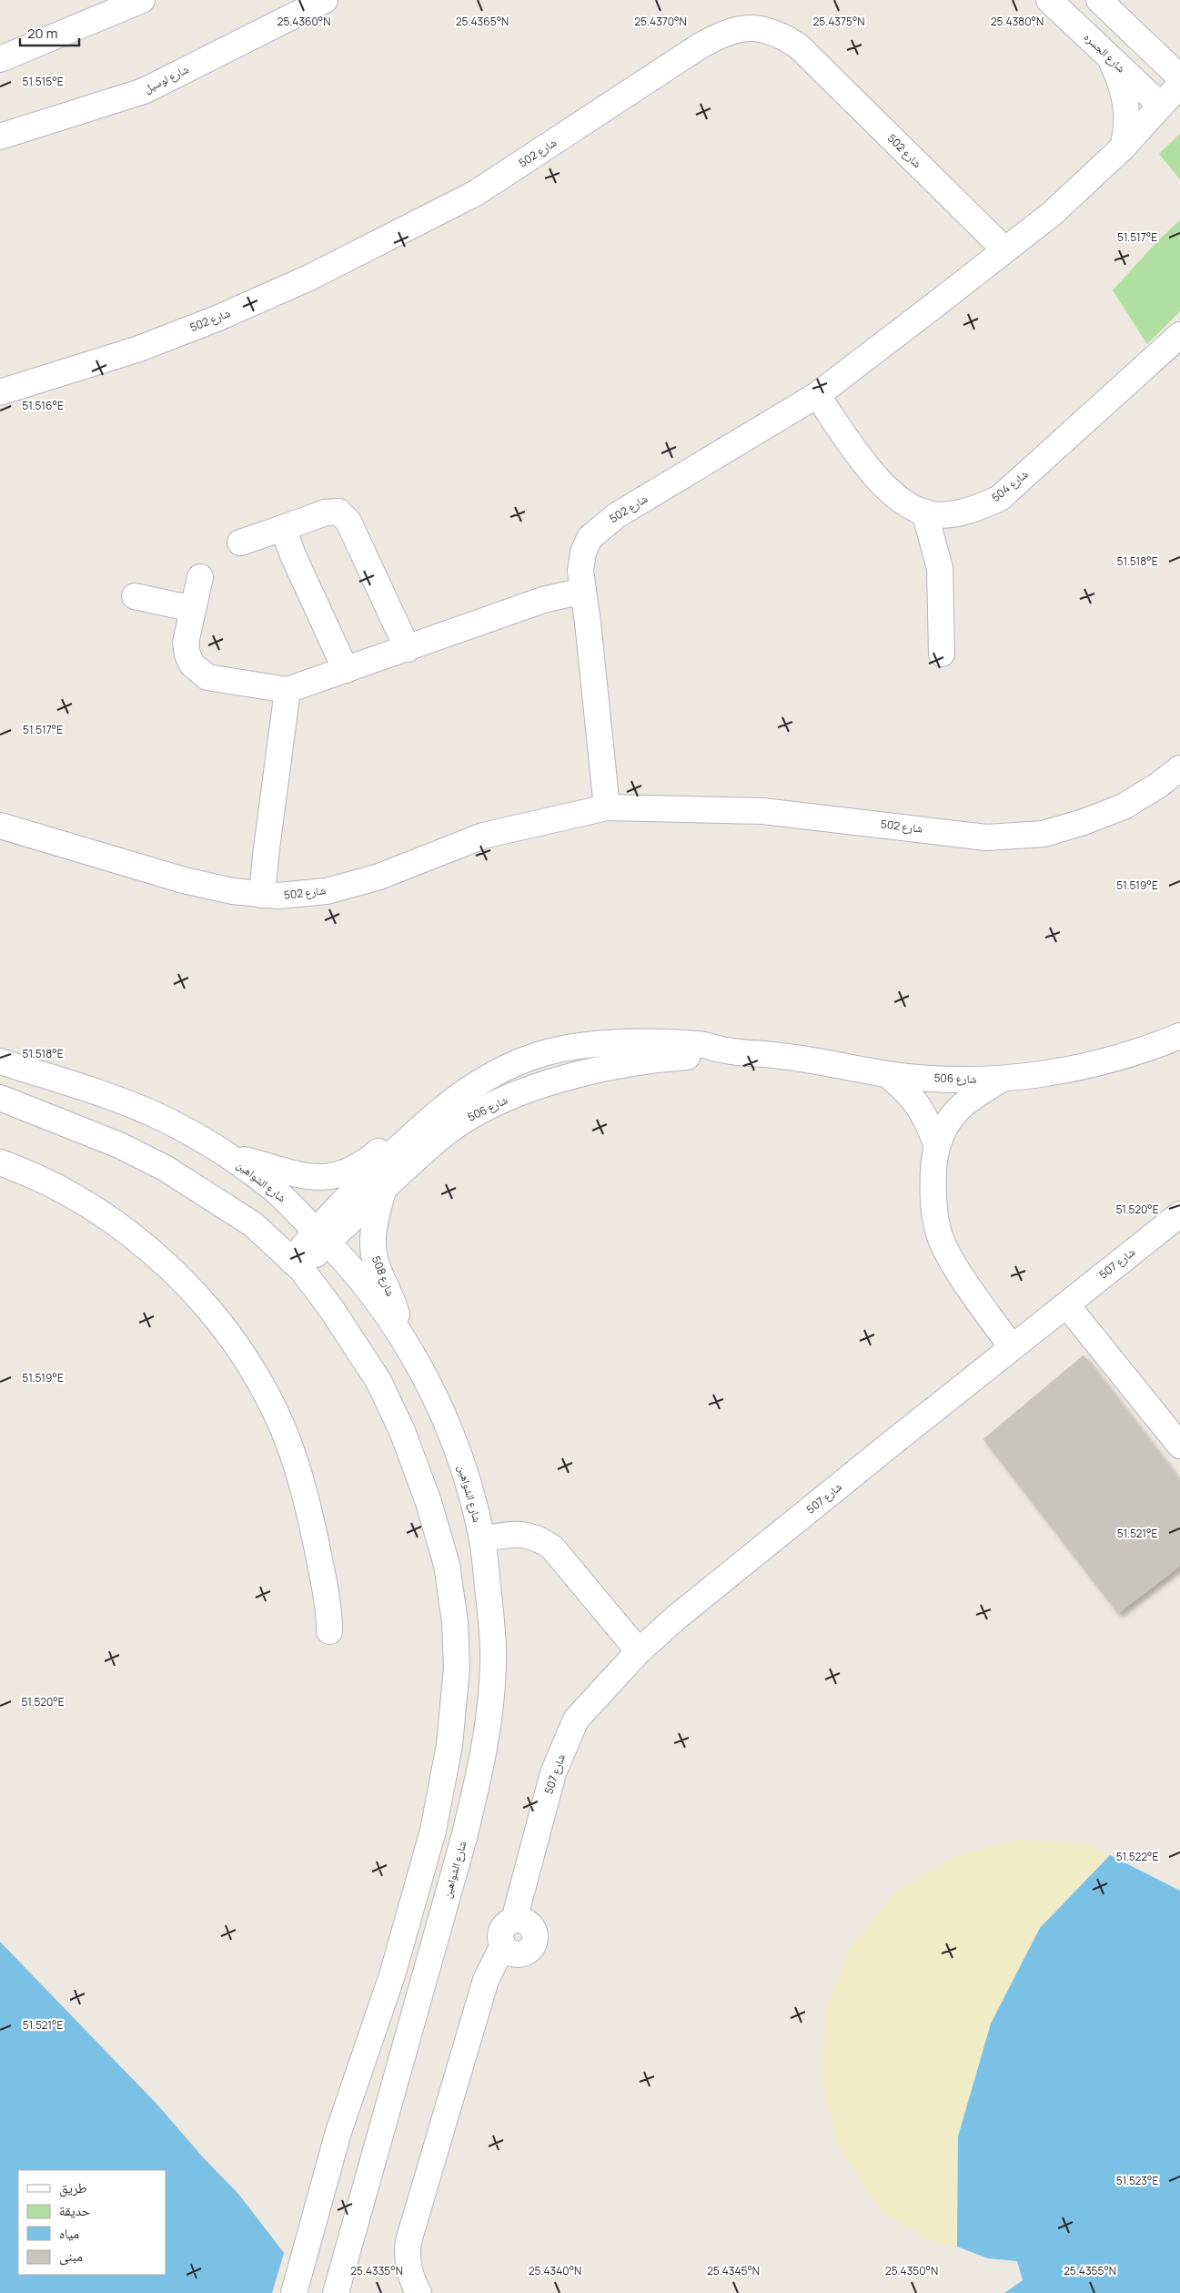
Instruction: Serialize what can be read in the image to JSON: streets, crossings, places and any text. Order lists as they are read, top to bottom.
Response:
{
  "streets": {
    "street": [
      "شارع الجسره",
      "شارع لوسيل",
      "شارع 502",
      "شارع 504",
      "شارع 506",
      "شارع الشواهين",
      "شارع 507",
      "شارع 508"
    ]
  },
  "crossings": [
    ["شارع الجسره", "شارع 502"],
    ["شارع 502", "شارع 504"],
    ["شارع 506", "شارع الشواهين"],
    ["شارع 506", "شارع 508"],
    ["شارع الشواهين", "شارع 508"]
  ],
  "legend": [
    "طريق",
    "حديقة",
    "مياه",
    "مبنى"
  ],
  "scale_bar": "20 m",
  "coordinates": [
    "25.4360°N",
    "25.4365°N",
    "25.4370°N",
    "25.4375°N",
    "25.4380°N",
    "51.515°E",
    "51.517°E",
    "51.516°E",
    "51.518°E",
    "51.519°E",
    "51.520°E",
    "51.521°E",
    "51.522°E",
    "51.523°E",
    "25.4335°N",
    "25.4340°N",
    "25.4345°N",
    "25.4350°N",
    "25.4355°N"
  ]
}
